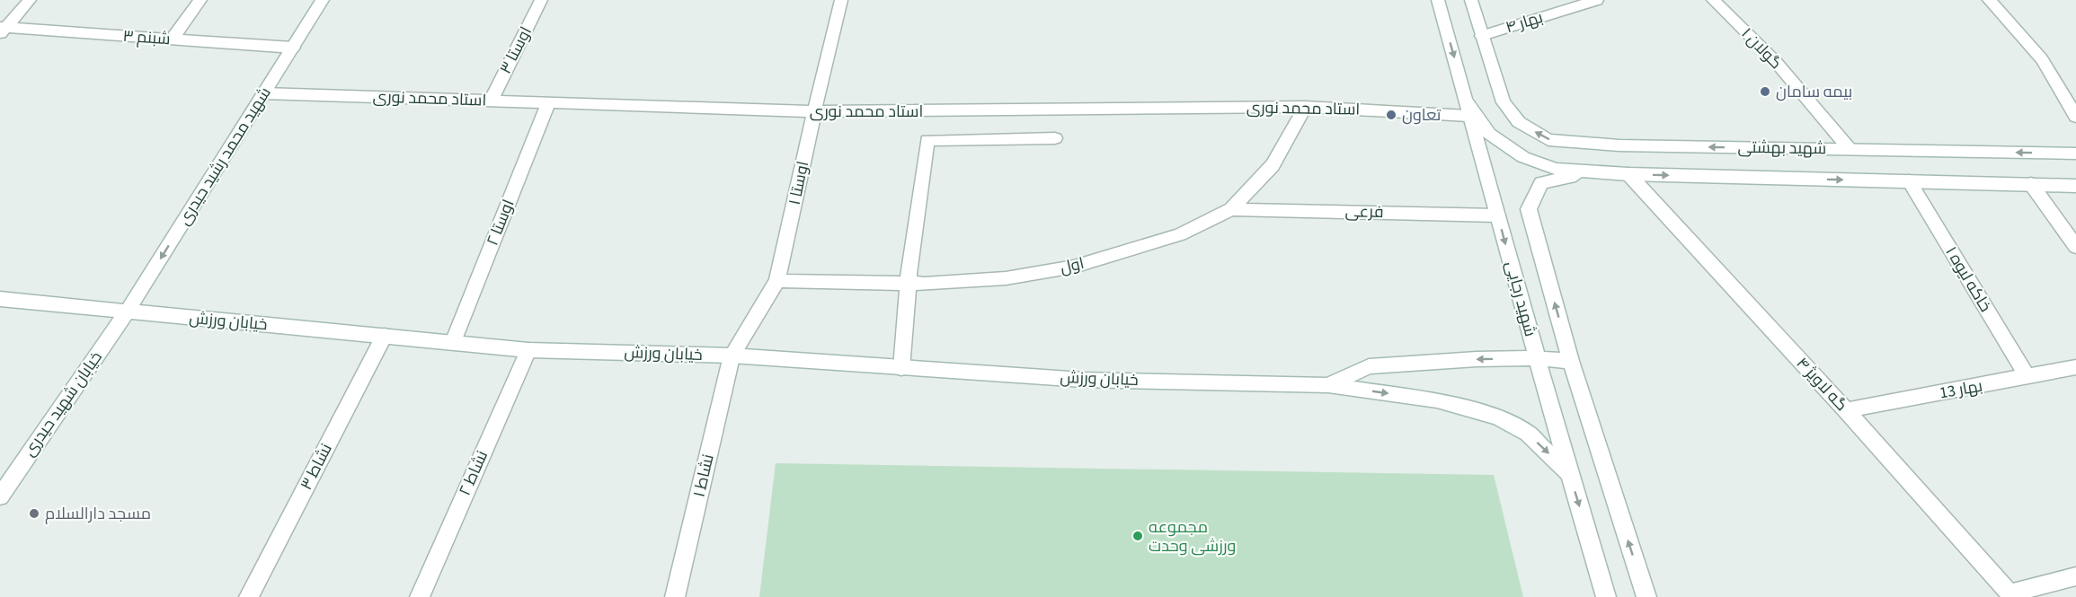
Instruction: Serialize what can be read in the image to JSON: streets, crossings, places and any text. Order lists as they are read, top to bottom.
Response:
{
  "streets": {
    "street": [
      "بهار ۴",
      "شبنم ۳",
      "گولان ۱",
      "اوستا ۳",
      "استاد محمد نوری",
      "شهید بهشتی",
      "شهید محمد رشید حیدری",
      "اوستا ۱",
      "فرعی",
      "اوستا ۲",
      "اول",
      "خاکه لیوه ۱",
      "شهید رجایی",
      "خیابان ورزش",
      "گه لاویژ ۴",
      "بهار 13",
      "خیابان شهید حیدری",
      "نشاط ۳",
      "نشاط ۲",
      "نشاط ۱"
    ]
  },
  "crossings": [
    ["بهار ۴", "شهید بهشتی"],
    ["شبنم ۳", "شهید محمد رشید حیدری"],
    ["گولان ۱", "شهید بهشتی"],
    ["اوستا ۳", "استاد محمد نوری"],
    ["استاد محمد نوری", "شهید محمد رشید حیدری"],
    ["استاد محمد نوری", "اوستا ۱"],
    ["استاد محمد نوری", "اوستا ۲"],
    ["استاد محمد نوری", "اول"],
    ["استاد محمد نوری", "شهید رجایی"],
    ["شهید بهشتی", "خاکه لیوه ۱"],
    ["شهید بهشتی", "شهید رجایی"],
    ["شهید بهشتی", "گه لاویژ ۴"],
    ["شهید محمد رشید حیدری", "خیابان ورزش"],
    ["شهید محمد رشید حیدری", "خیابان شهید حیدری"],
    ["اوستا ۱", "اول"],
    ["اوستا ۱", "خیابان ورزش"],
    ["اوستا ۱", "نشاط ۱"],
    ["فرعی", "اول"],
    ["فرعی", "شهید رجایی"],
    ["اوستا ۲", "خیابان ورزش"],
    ["خاکه لیوه ۱", "بهار 13"],
    ["شهید رجایی", "خیابان ورزش"],
    ["خیابان ورزش", "خیابان شهید حیدری"],
    ["خیابان ورزش", "نشاط ۳"],
    ["خیابان ورزش", "نشاط ۲"],
    ["خیابان ورزش", "نشاط ۱"],
    ["گه لاویژ ۴", "بهار 13"]
  ],
  "one_way": ["شهید محمد رشید حیدری"],
  "places": [
    "بیمه سامان",
    "تعاون",
    "مسجد دارالسلام",
    "مجموعه ورزشی وحدت"
  ]
}
